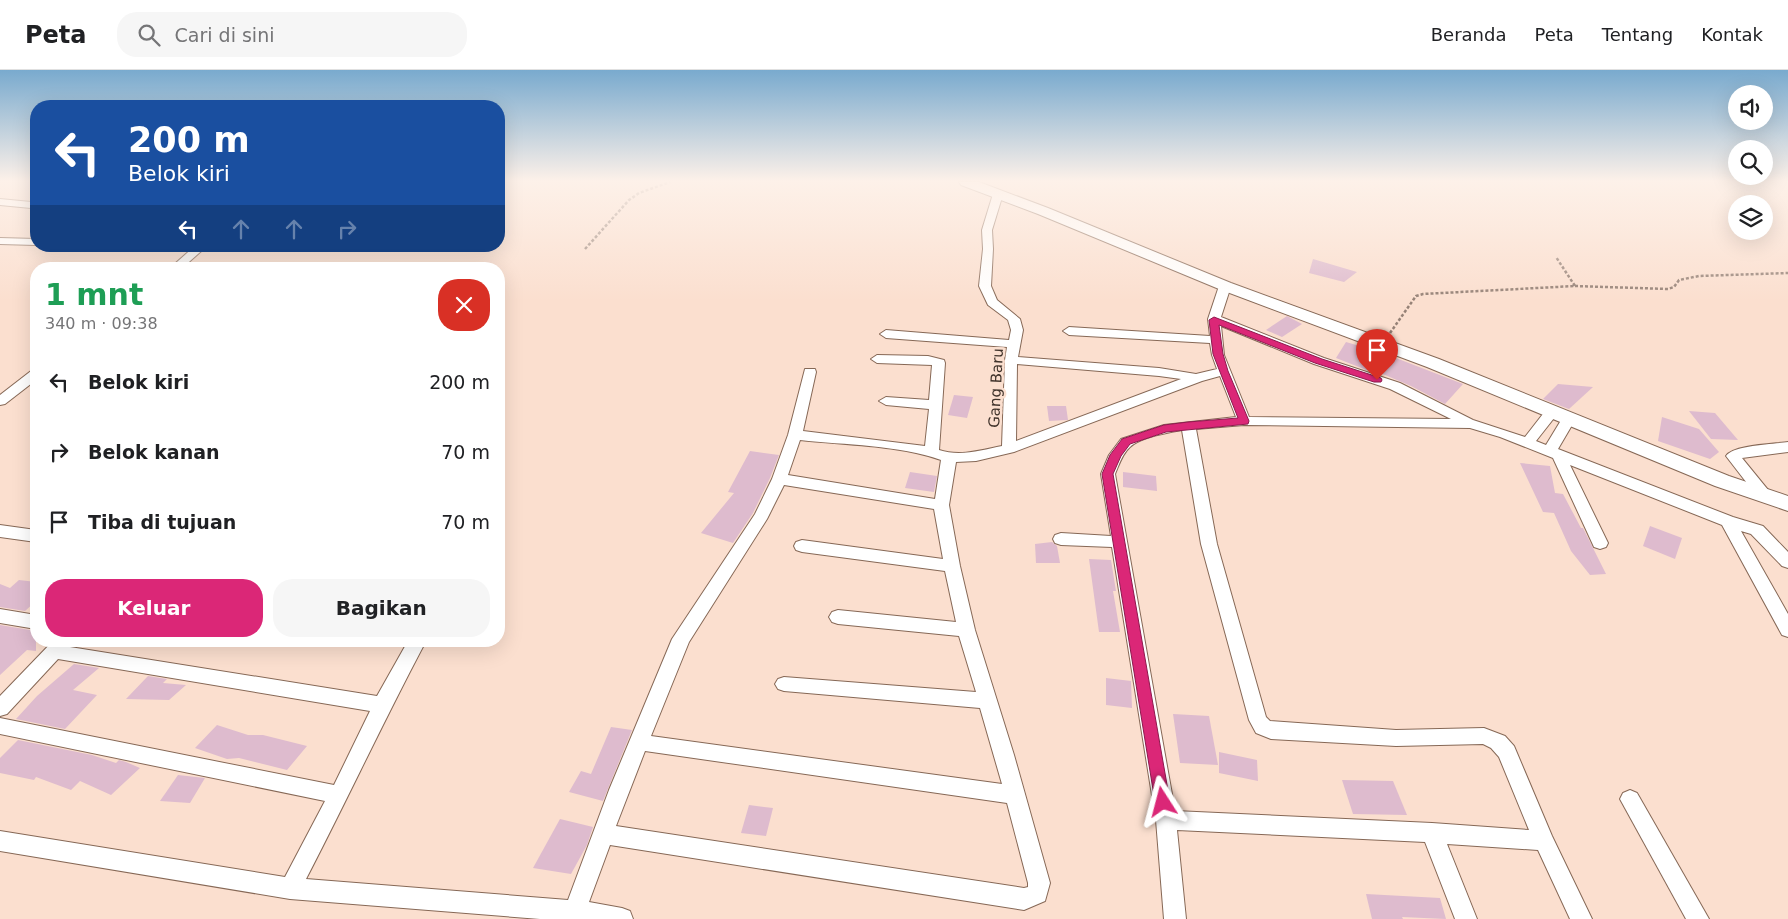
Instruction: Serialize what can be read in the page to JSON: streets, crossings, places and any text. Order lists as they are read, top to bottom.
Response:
{
  "streets": {
    "street": ["Gang Baru"]
  },
  "page": {
    "header": "Peta",
    "search": "Cari di sini",
    "nav": [
      "Beranda",
      "Peta",
      "Tentang",
      "Kontak"
    ],
    "turn": ["200 m", "Belok kiri"],
    "heading": ["1 mnt", "340 m · 09:38"],
    "list": [
      {
        "name": "Belok kiri",
        "value": "200 m"
      },
      {
        "name": "Belok kanan",
        "value": "70 m"
      },
      {
        "name": "Tiba di tujuan",
        "value": "70 m"
      }
    ],
    "buttons": ["Keluar", "Bagikan"]
  }
}
